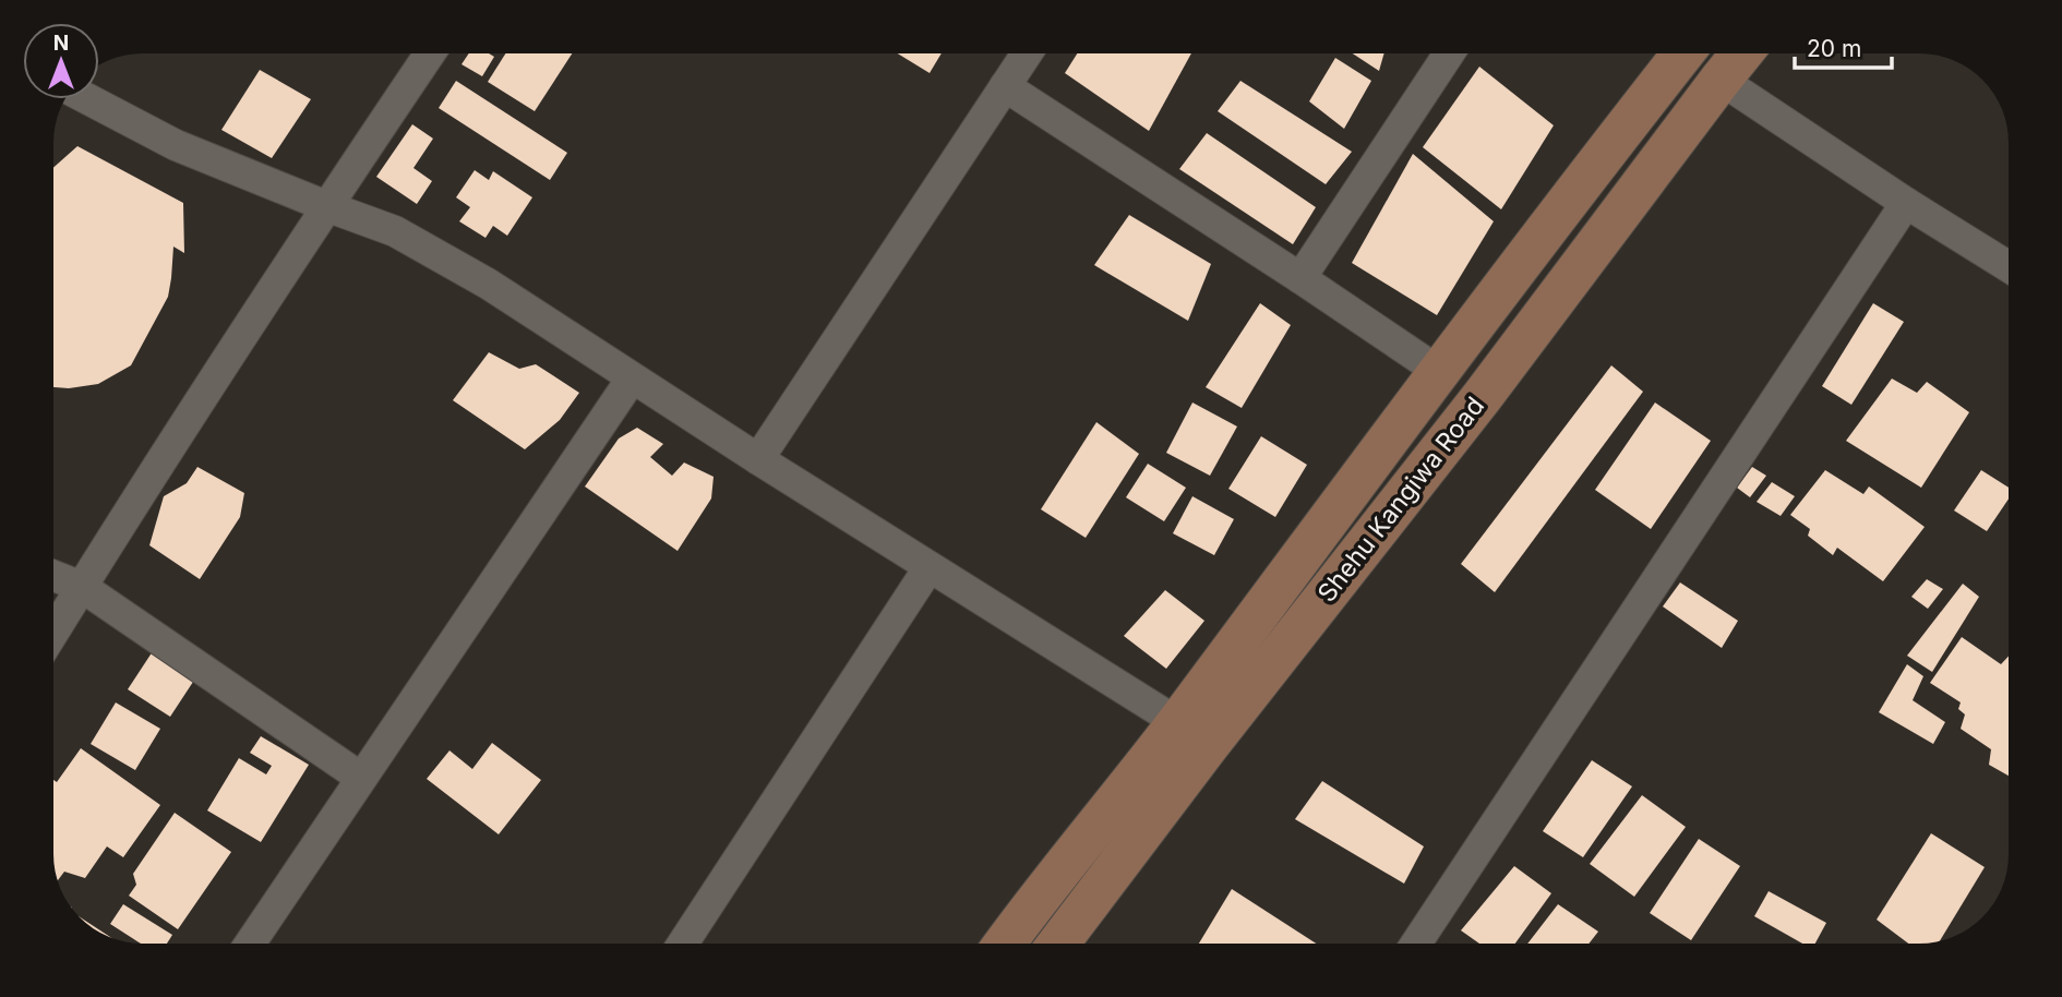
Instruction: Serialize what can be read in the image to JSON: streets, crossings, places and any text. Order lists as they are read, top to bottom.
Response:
{
  "streets": {
    "main road": ["Shehu Kangiwa Road"]
  },
  "scale_bar": "20 m",
  "north": "top"
}
